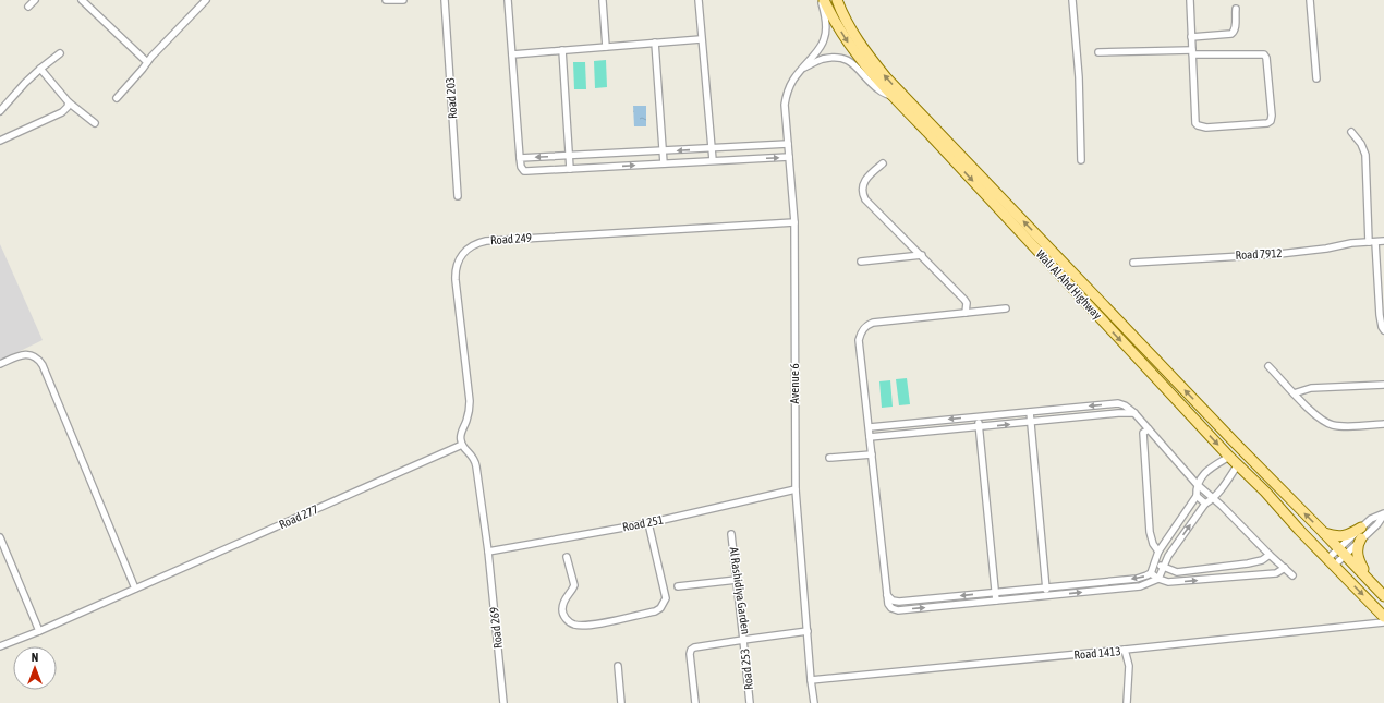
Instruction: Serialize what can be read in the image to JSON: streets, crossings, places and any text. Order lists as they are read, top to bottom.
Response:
{
  "streets": {
    "main road": ["Wali Al Ahd Highway"],
    "street": [
      "Road 203",
      "Road 249",
      "Road 7912",
      "Avenue 6",
      "Road 277",
      "Road 251",
      "Al Rashidiya Garden",
      "Road 269",
      "Road 1413",
      "Road 253"
    ]
  },
  "crossings": [
    ["Road 249", "Avenue 6"],
    ["Road 249", "Road 277"],
    ["Wali Al Ahd Highway", "Avenue 6"],
    ["Avenue 6", "Road 251"],
    ["Avenue 6", "Al Rashidiya Garden"],
    ["Avenue 6", "Road 1413"],
    ["Road 251", "Road 269"],
    ["Al Rashidiya Garden", "Road 253"]
  ],
  "north": "top"
}
